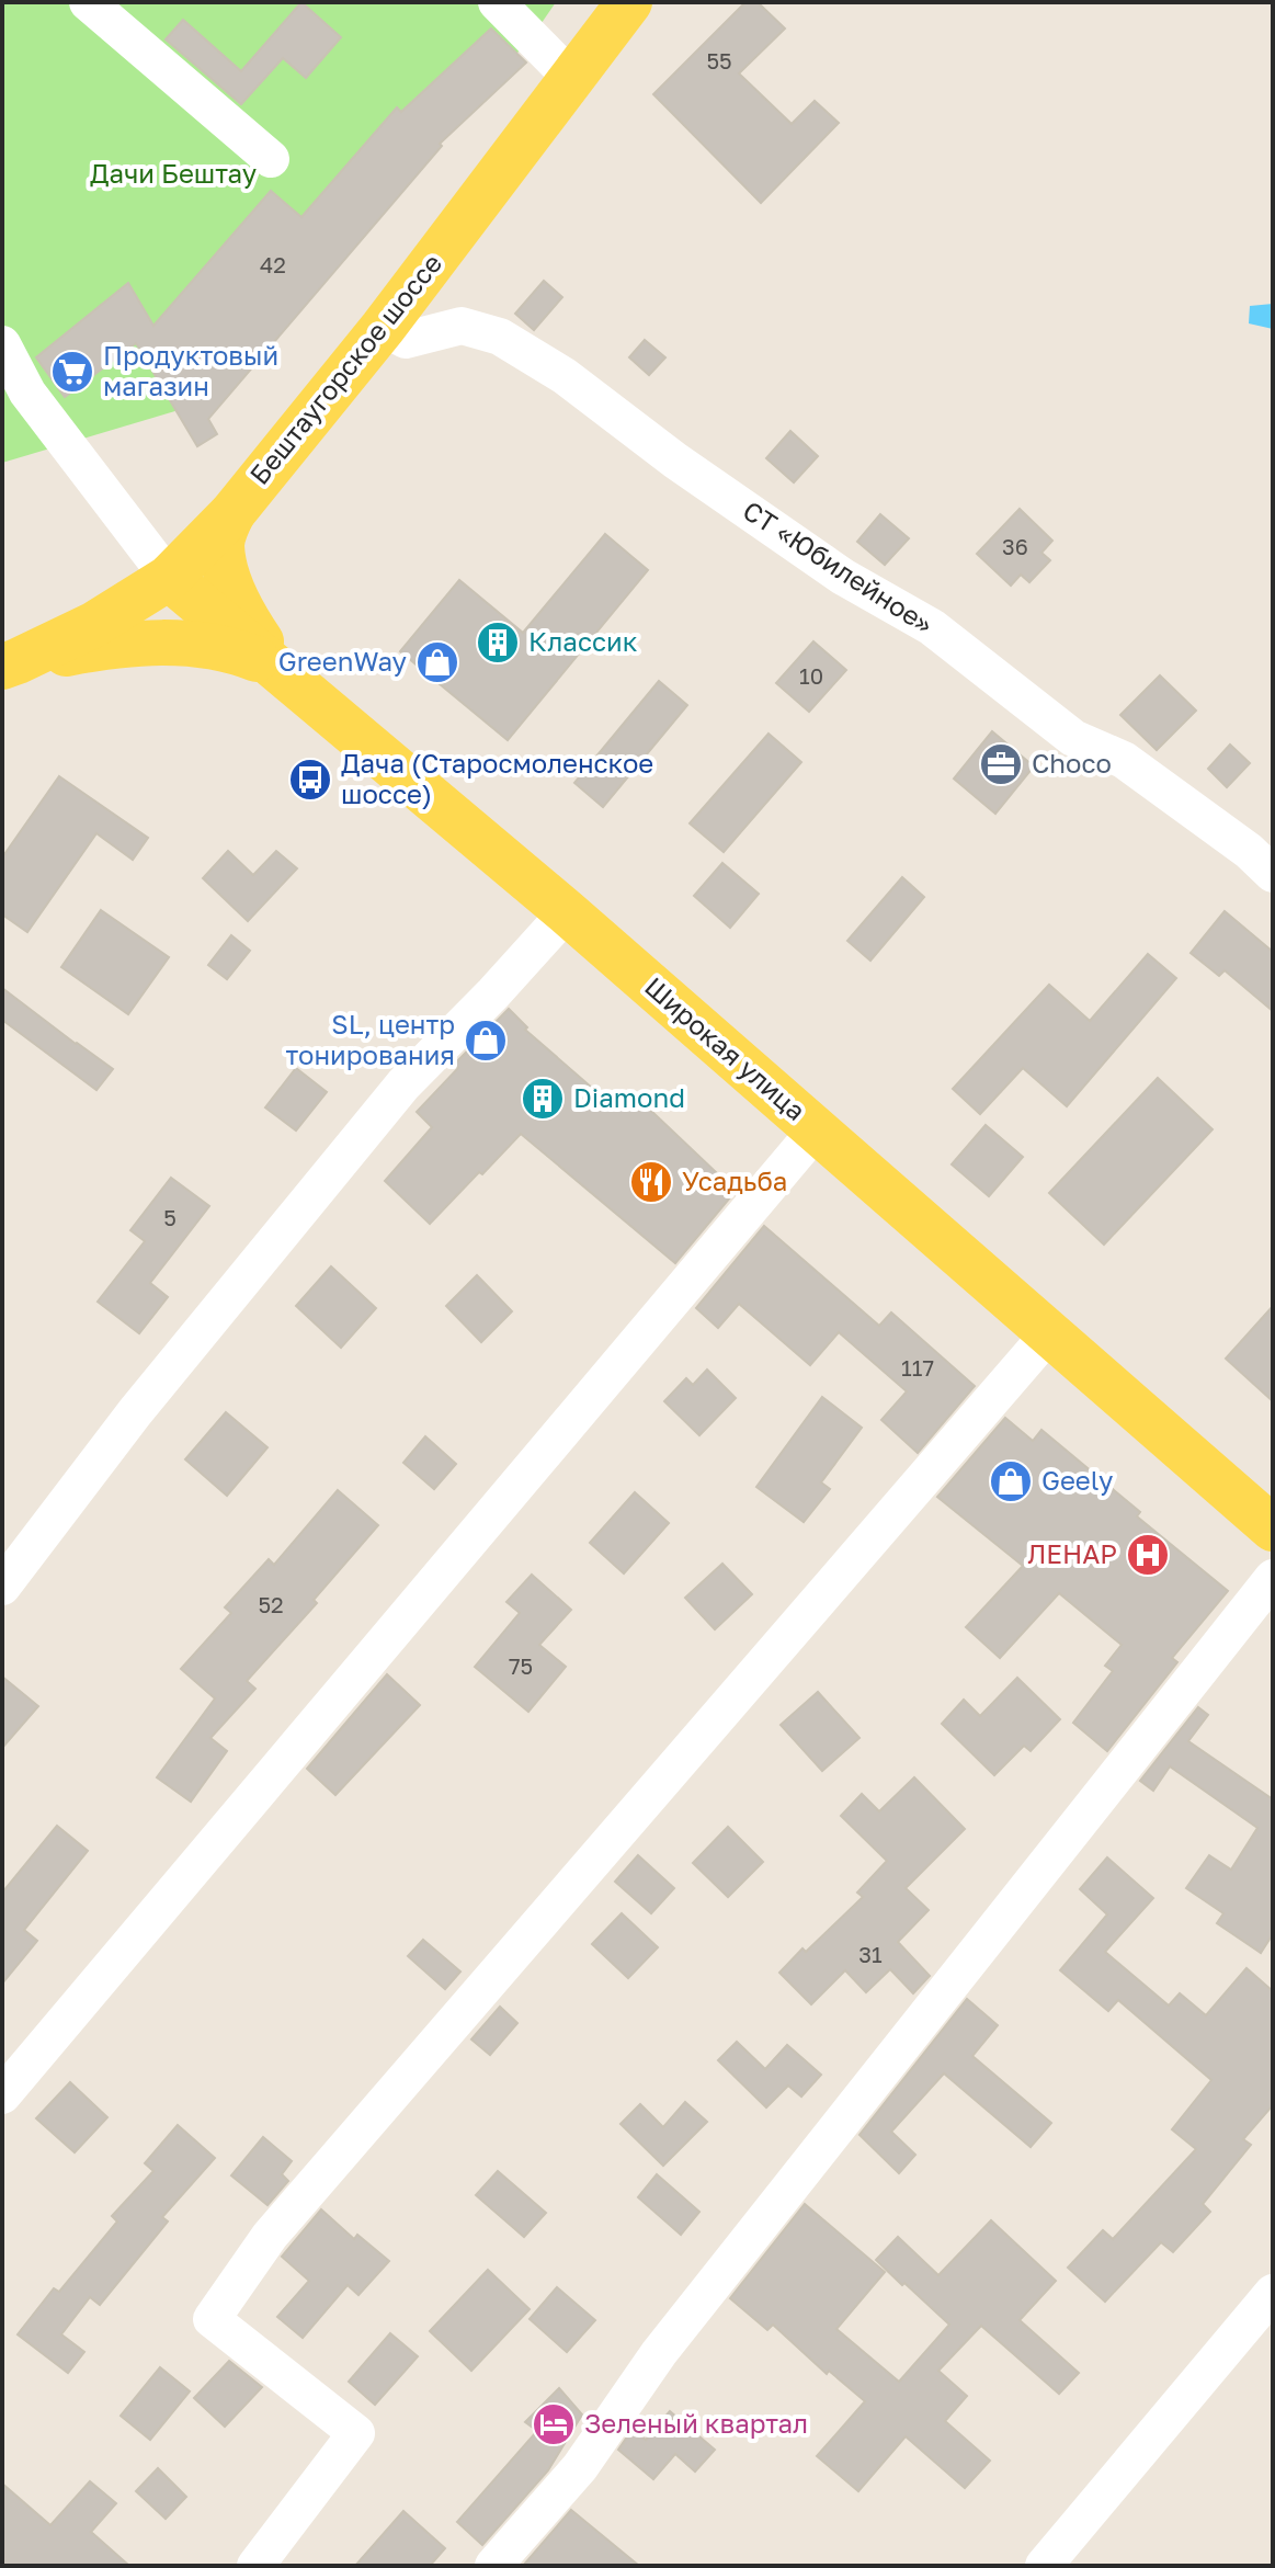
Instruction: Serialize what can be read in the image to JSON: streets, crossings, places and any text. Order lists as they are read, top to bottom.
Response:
{
  "streets": {
    "main road": ["Бештаугорское шоссе", "Широкая улица"],
    "street": ["СТ «Юбилейное»"]
  },
  "crossings": [
    ["Бештаугорское шоссе", "СТ «Юбилейное»"],
    ["Бештаугорское шоссе", "Широкая улица"]
  ],
  "parks": ["Дачи Бештау"],
  "places": {
    "supermarket": ["Продуктовый магазин"],
    "building": ["Классик", "Diamond"],
    "shop": ["GreenWay", "SL, центр тонирования", "Geely"],
    "office": ["Choco"],
    "bus stop": ["Дача (Старосмоленское шоссе)"],
    "restaurant": ["Усадьба"],
    "hospital": ["ЛЕНАР"],
    "hotel": ["Зеленый квартал"]
  },
  "house_numbers": [
    "55",
    "42",
    "36",
    "10",
    "5",
    "117",
    "52",
    "75",
    "31"
  ]
}
